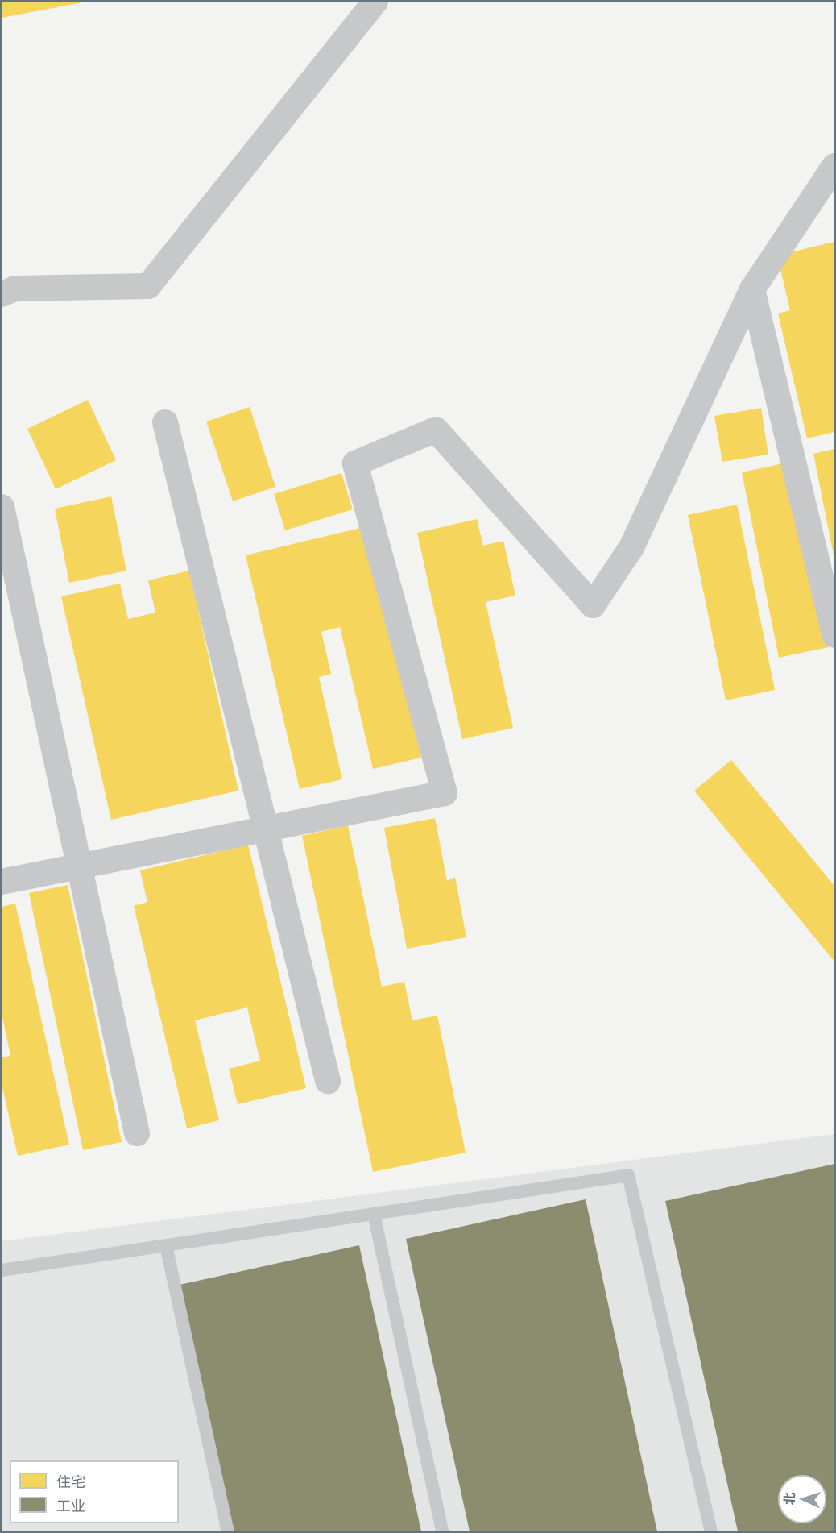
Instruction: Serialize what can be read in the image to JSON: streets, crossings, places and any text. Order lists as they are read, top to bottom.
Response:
{
  "legend": ["住宅", "工业"],
  "north": "left"
}
